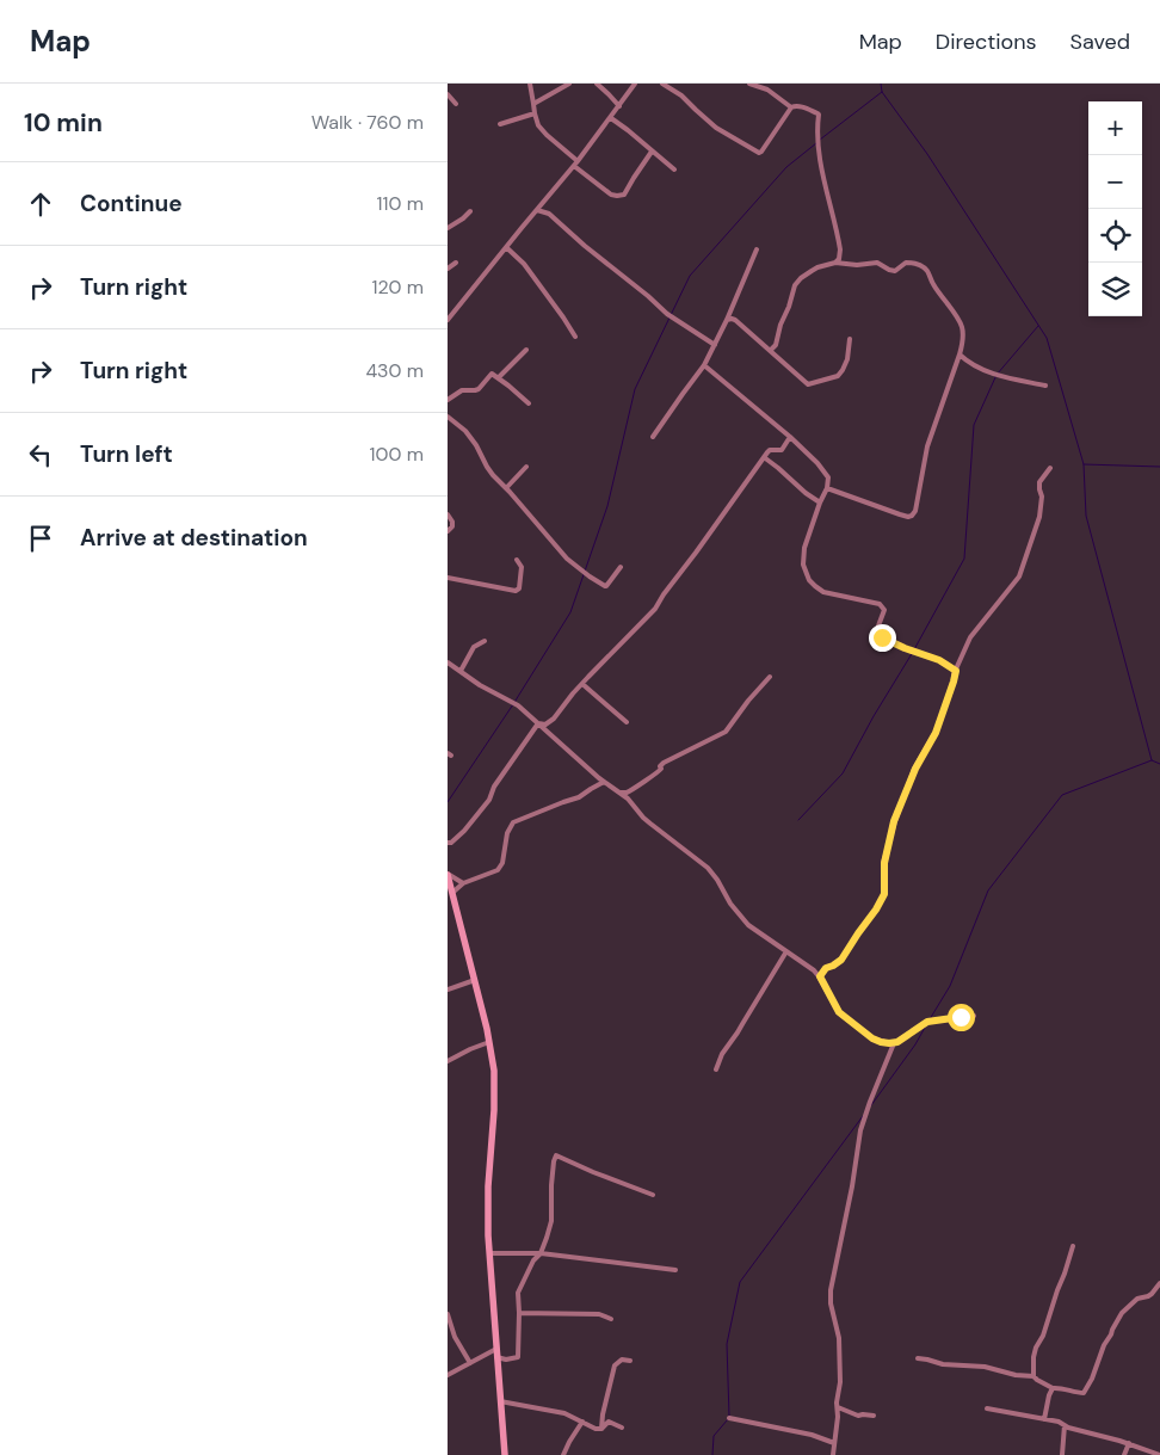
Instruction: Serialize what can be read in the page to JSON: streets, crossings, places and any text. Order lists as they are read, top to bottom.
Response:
{
  "page": {
    "header": "Map",
    "nav": ["Map", "Directions", "Saved"],
    "heading": ["10 min", "Walk · 760 m"],
    "map_buttons": ["+", "−"],
    "list": [
      ["Continue", "110 m"],
      ["Turn right", "120 m"],
      ["Turn right", "430 m"],
      ["Turn left", "100 m"],
      "Arrive at destination"
    ]
  }
}
